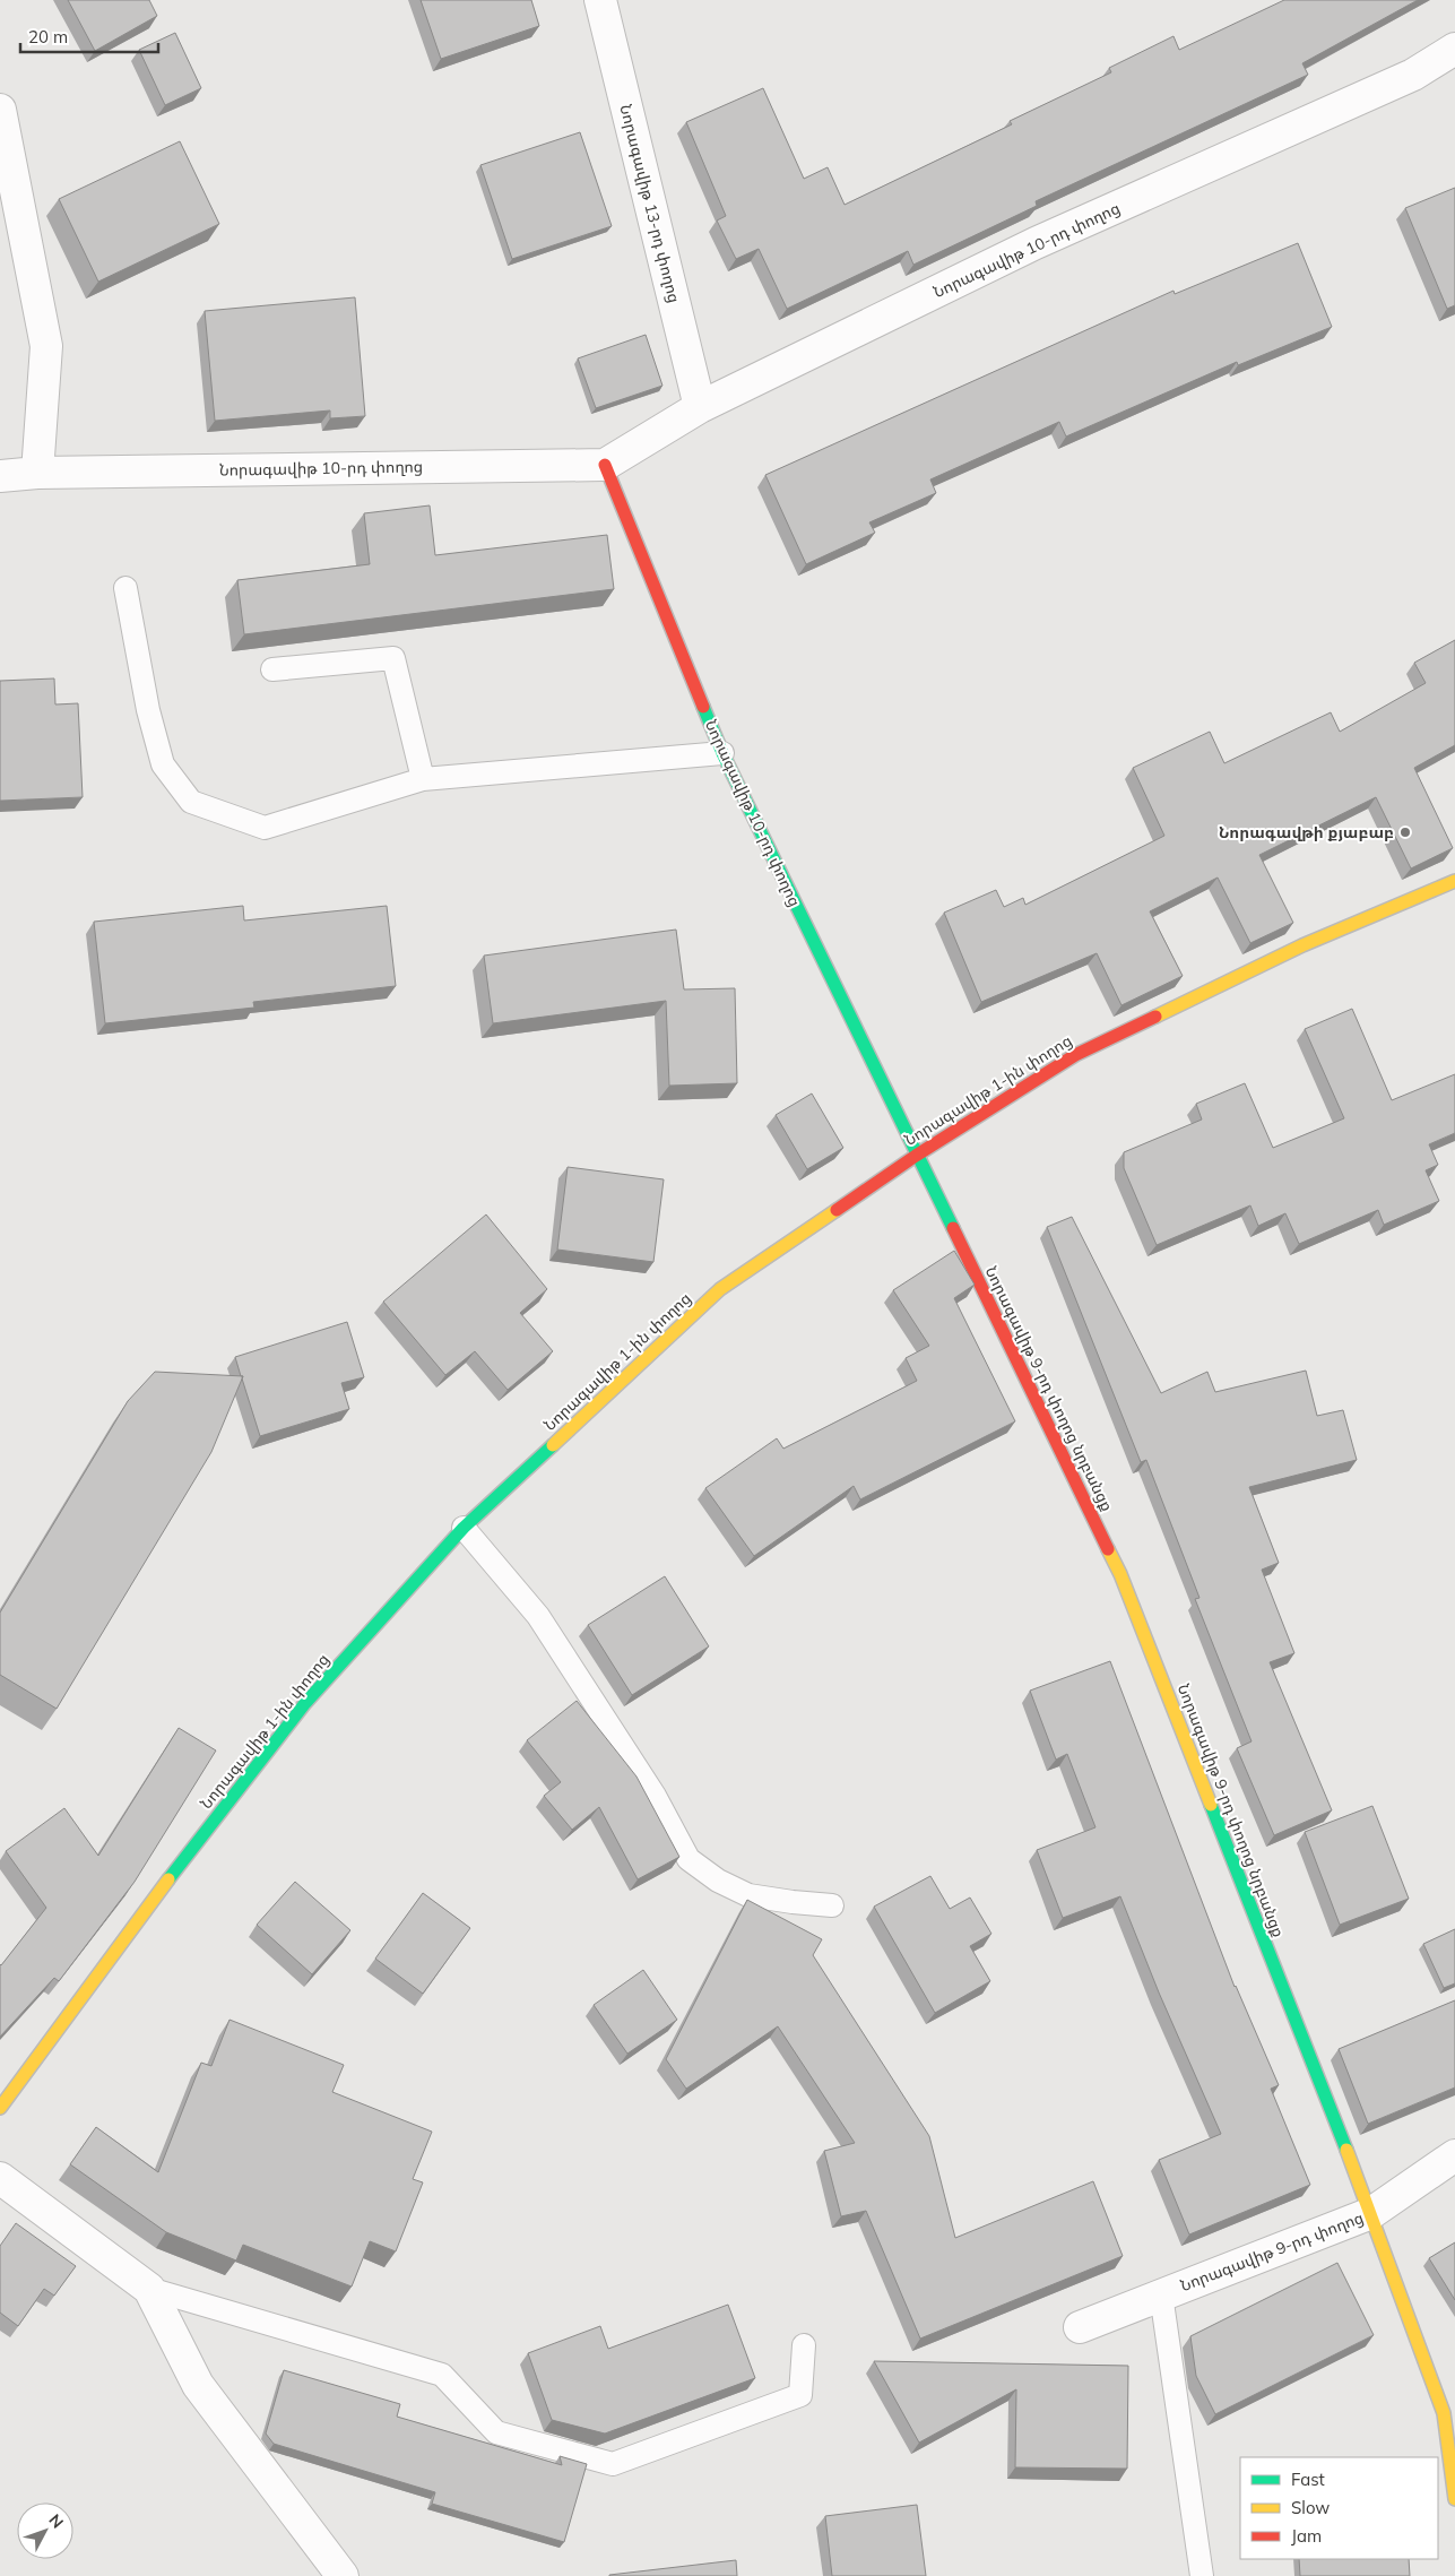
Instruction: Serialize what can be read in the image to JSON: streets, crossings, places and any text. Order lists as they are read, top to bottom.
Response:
{
  "streets": {
    "street": [
      "Նորագավիթ 13-րդ փողոց",
      "Նորագավիթ 10-րդ փողոց",
      "Նորագավիթ 1-ին փողոց",
      "Նորագավիթ 9-րդ փողոց նրբանցք",
      "Նորագավիթ 9-րդ փողոց"
    ]
  },
  "crossings": [
    ["Նորագավիթ 13-րդ փողոց", "Նորագավիթ 10-րդ փողոց"],
    ["Նորագավիթ 10-րդ փողոց", "Նորագավիթ 1-ին փողոց"],
    ["Նորագավիթ 10-րդ փողոց", "Նորագավիթ 9-րդ փողոց նրբանցք"],
    ["Նորագավիթ 1-ին փողոց", "Նորագավիթ 9-րդ փողոց նրբանցք"],
    ["Նորագավիթ 9-րդ փողոց նրբանցք", "Նորագավիթ 9-րդ փողոց"]
  ],
  "places": ["Նորագավթի քյաբաբ"],
  "legend": ["Fast", "Slow", "Jam"],
  "scale_bar": "20 m",
  "north": "top right"
}
